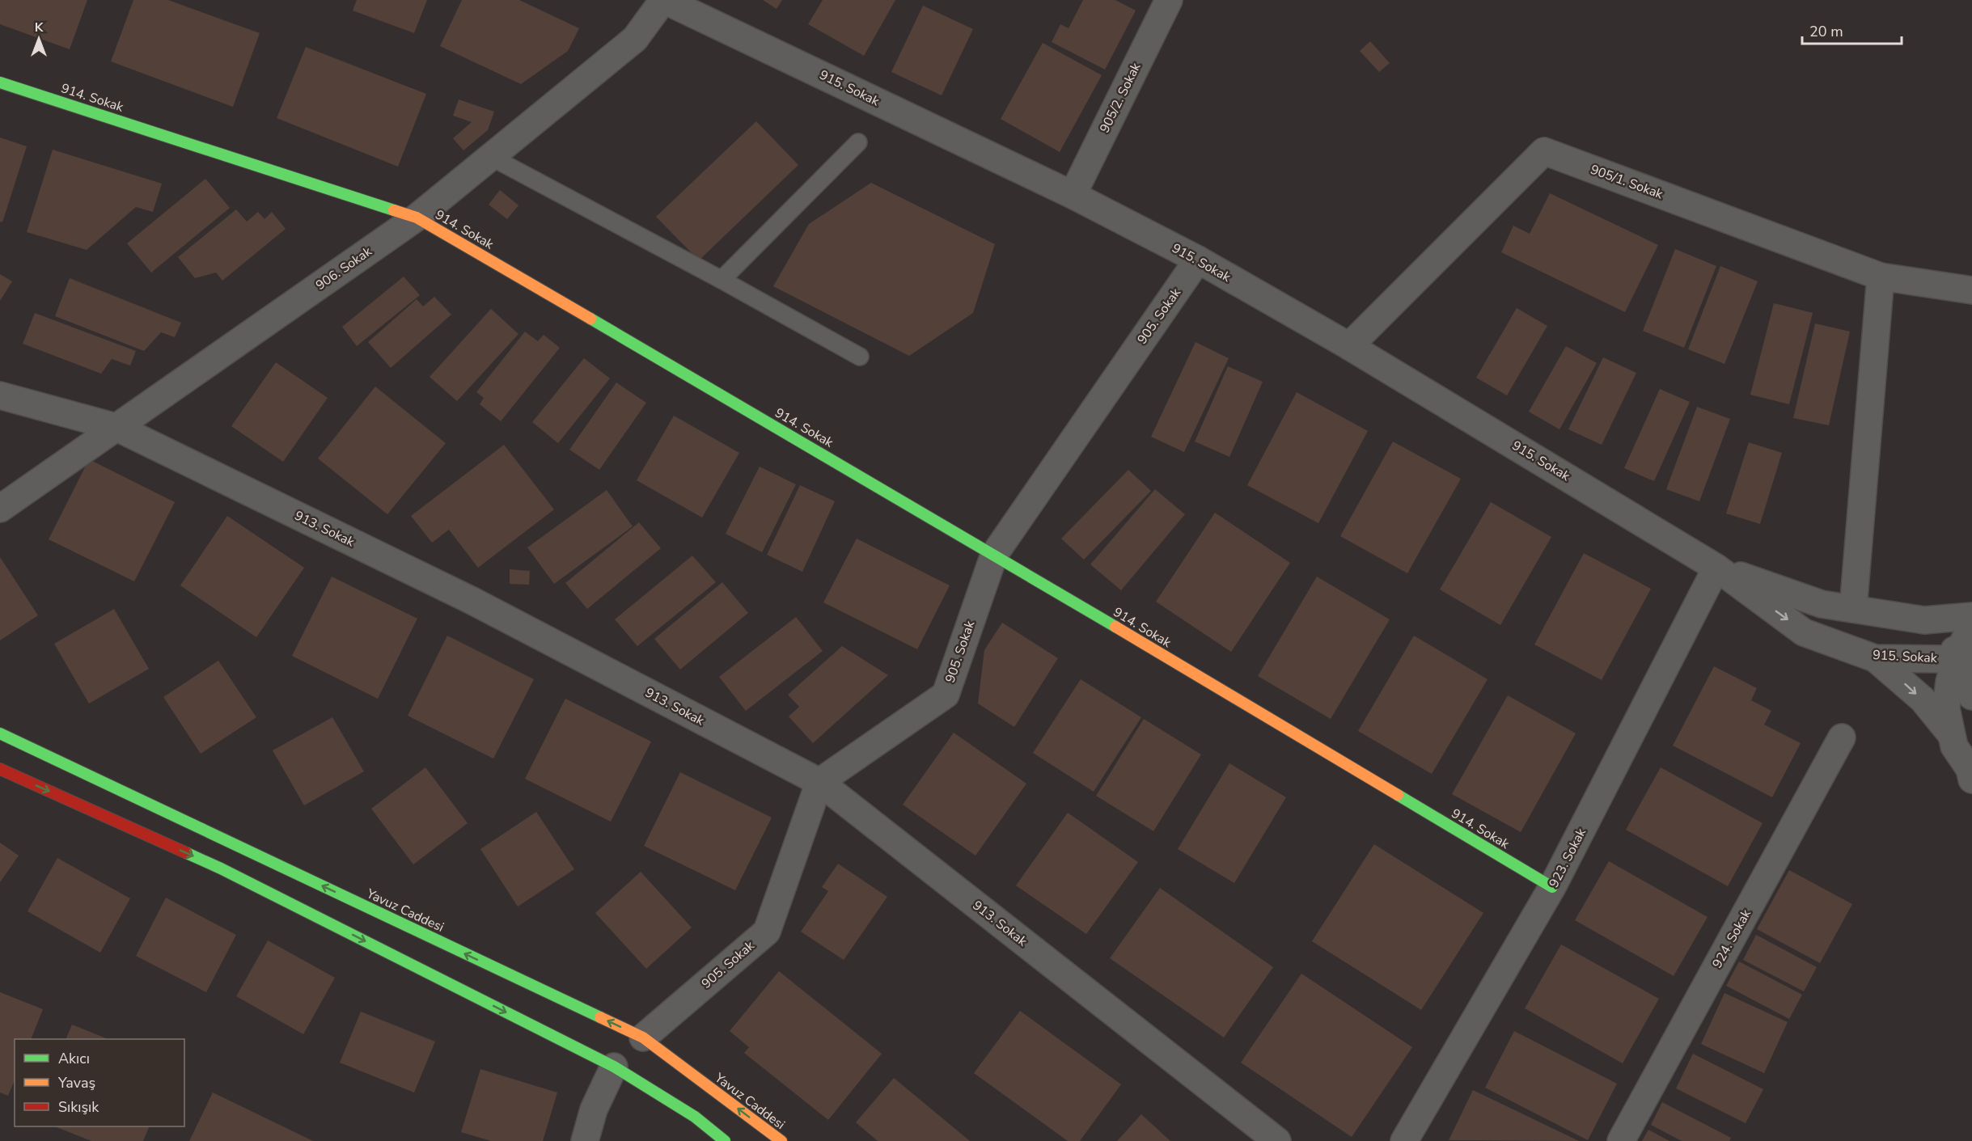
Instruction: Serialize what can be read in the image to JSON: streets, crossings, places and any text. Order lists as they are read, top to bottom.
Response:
{
  "streets": {
    "street": [
      "915. Sokak",
      "914. Sokak",
      "905/2. Sokak",
      "905/1. Sokak",
      "906. Sokak",
      "905. Sokak",
      "913. Sokak",
      "923. Sokak",
      "Yavuz Caddesi",
      "924. Sokak"
    ]
  },
  "crossings": [
    ["915. Sokak", "905/2. Sokak"],
    ["915. Sokak", "905/1. Sokak"],
    ["915. Sokak", "906. Sokak"],
    ["915. Sokak", "905. Sokak"],
    ["915. Sokak", "923. Sokak"],
    ["914. Sokak", "906. Sokak"],
    ["914. Sokak", "905. Sokak"],
    ["914. Sokak", "923. Sokak"],
    ["906. Sokak", "913. Sokak"],
    ["905. Sokak", "913. Sokak"],
    ["905. Sokak", "Yavuz Caddesi"]
  ],
  "legend": ["Akıcı", "Yavaş", "Sıkışık"],
  "scale_bar": "20 m",
  "north": "top"
}
